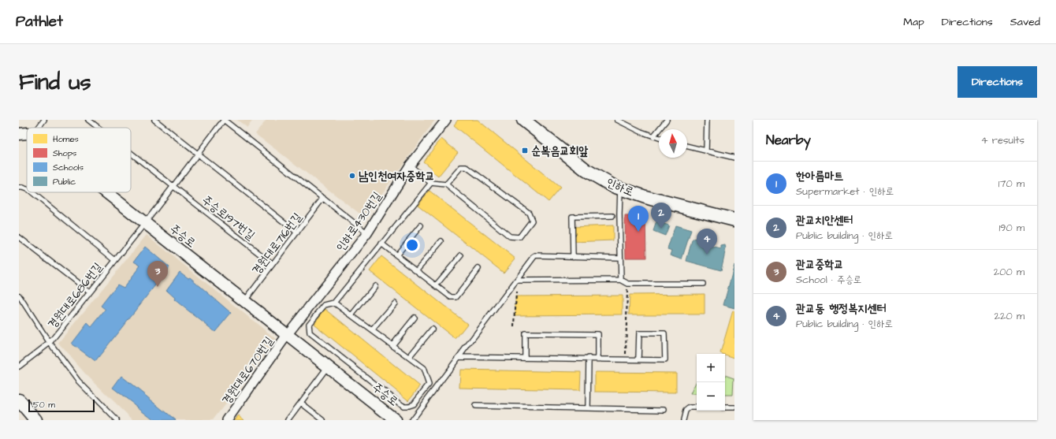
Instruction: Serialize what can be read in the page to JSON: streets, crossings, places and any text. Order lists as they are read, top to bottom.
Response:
{
  "streets": {
    "main road": ["인하로"],
    "street": ["인하로430번길", "주승로", "경원대로670번길"],
    "lane": ["주승로197번길", "경원대로716번길", "경원대로686번길"]
  },
  "crossings": [
    ["주승로197번길", "경원대로716번길"],
    ["인하로430번길", "주승로"],
    ["인하로430번길", "경원대로670번길"],
    ["주승로", "경원대로716번길"],
    ["주승로", "경원대로686번길"],
    ["주승로", "경원대로670번길"]
  ],
  "places": {
    "transit": ["순복음교회앞"],
    "other": ["남인천여자중학교"]
  },
  "legend": [
    "Homes",
    "Shops",
    "Schools",
    "Public"
  ],
  "scale_bar": "50 m",
  "north": "top",
  "page": {
    "header": "Pathlet",
    "nav": ["Map", "Directions", "Saved"],
    "buttons": "Directions",
    "title": "Find us",
    "heading": ["Nearby", "4 results"],
    "list": [
      {
        "mark": "1",
        "name": "한아름마트",
        "note": "Supermarket · 인하로",
        "value": "170 m"
      },
      {
        "mark": "2",
        "name": "관교치안센터",
        "note": "Public building · 인하로",
        "value": "190 m"
      },
      {
        "mark": "3",
        "name": "관교중학교",
        "note": "School · 주승로",
        "value": "200 m"
      },
      {
        "mark": "4",
        "name": "관교동 행정복지센터",
        "note": "Public building · 인하로",
        "value": "220 m"
      }
    ],
    "pins": [
      "2",
      "1",
      "4",
      "3"
    ],
    "map_buttons": ["+", "−"],
    "scale": "50 m"
  }
}
